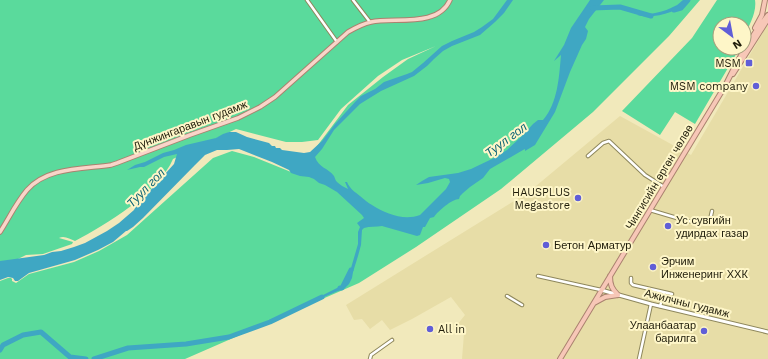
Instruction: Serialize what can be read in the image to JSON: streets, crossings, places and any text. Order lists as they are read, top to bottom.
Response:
{
  "streets": {
    "highway": ["Чингисийн өргөн чөлөө"],
    "main road": ["Дүнжингаравын гудамж", "Ажилчны гудамж"]
  },
  "crossings": [
    ["Чингисийн өргөн чөлөө", "Ажилчны гудамж"]
  ],
  "water": ["Туул гол"],
  "places": {
    "transit": ["MSM"],
    "other": [
      "MSM company",
      "HAUSPLUS Megastore",
      "Ус сувгийн удирдах газар",
      "Бетон Арматур",
      "Эрчим Инженеринг ХХК",
      "All in",
      "Улаанбаатар барилга"
    ]
  },
  "north": "bottom right"
}
